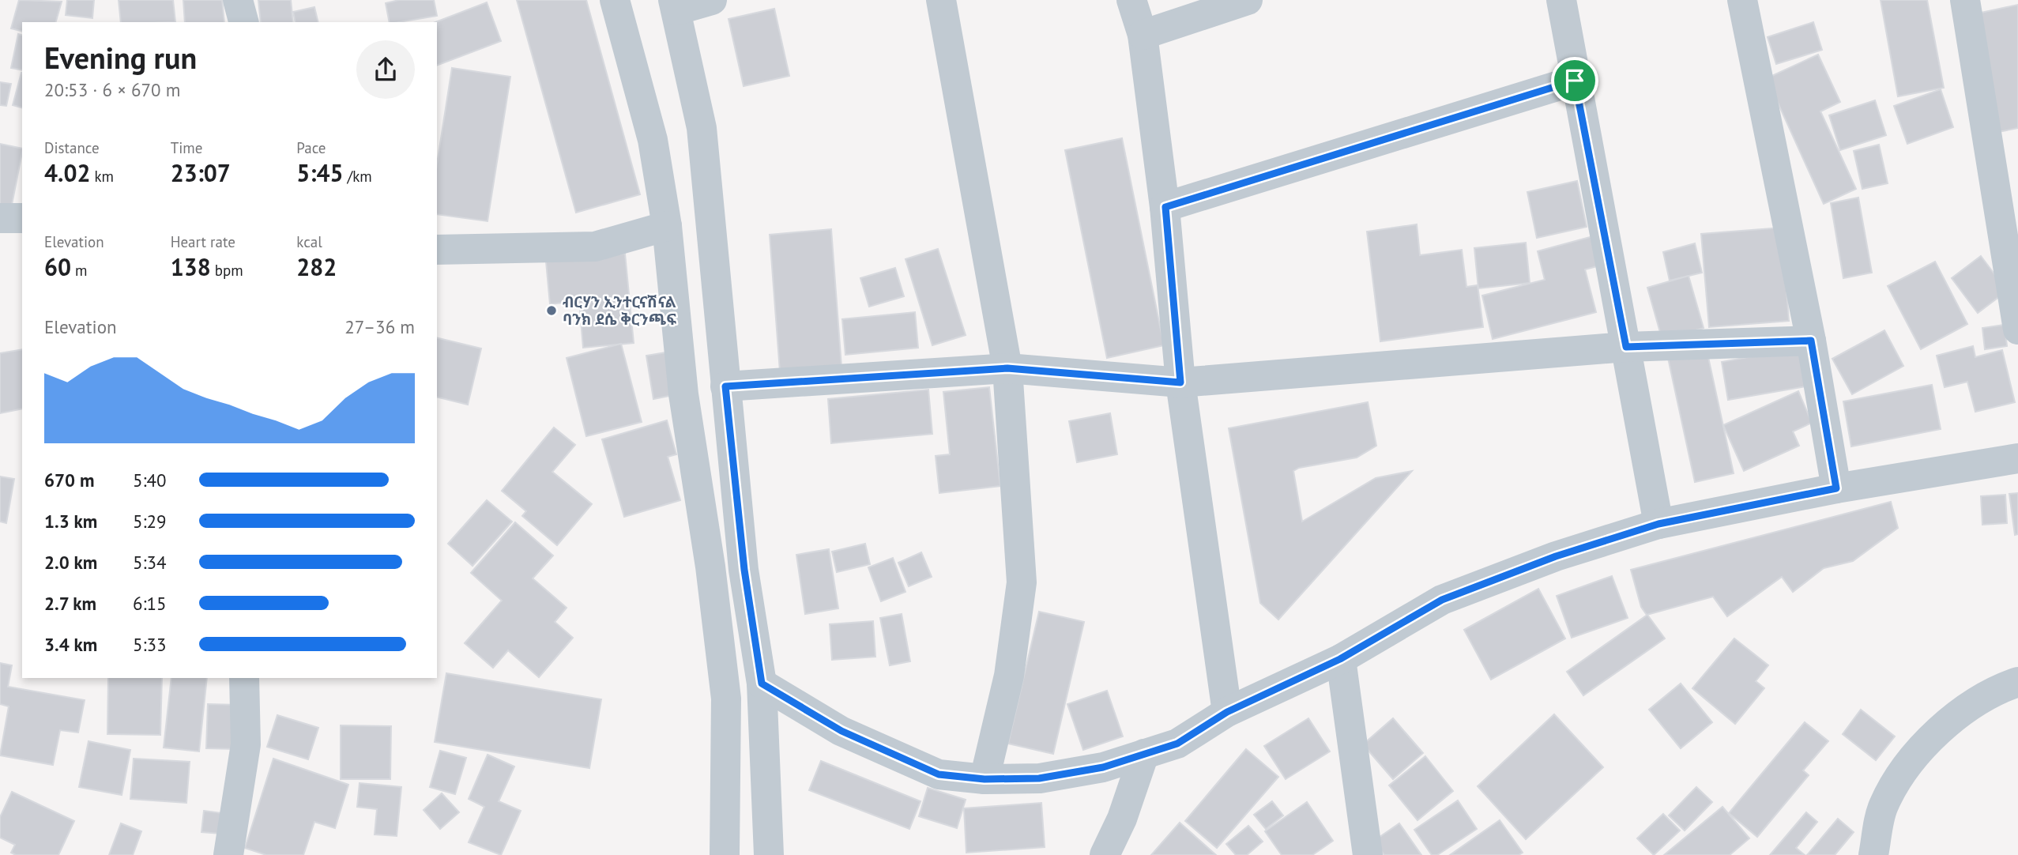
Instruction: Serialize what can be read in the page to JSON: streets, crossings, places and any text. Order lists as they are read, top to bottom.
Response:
{
  "places": ["ብርሃን ኢንተርናሽናል ባንክ ደሴ ቅርንጫፍ"],
  "page": {
    "heading": ["Evening run", "20:53 · 6 × 670 m"],
    "stats": [
      ["Distance", "4.02 km"],
      ["Time", "23:07"],
      ["Pace", "5:45 /km"],
      ["Elevation", "60 m"],
      ["Heart rate", "138 bpm"],
      ["kcal", "282"]
    ],
    "chart": ["Elevation", "27–36 m"],
    "list": [
      {
        "name": "670 m",
        "note": "5:40"
      },
      {
        "name": "1.3 km",
        "note": "5:29"
      },
      {
        "name": "2.0 km",
        "note": "5:34"
      },
      {
        "name": "2.7 km",
        "note": "6:15"
      },
      {
        "name": "3.4 km",
        "note": "5:33"
      }
    ]
  }
}
